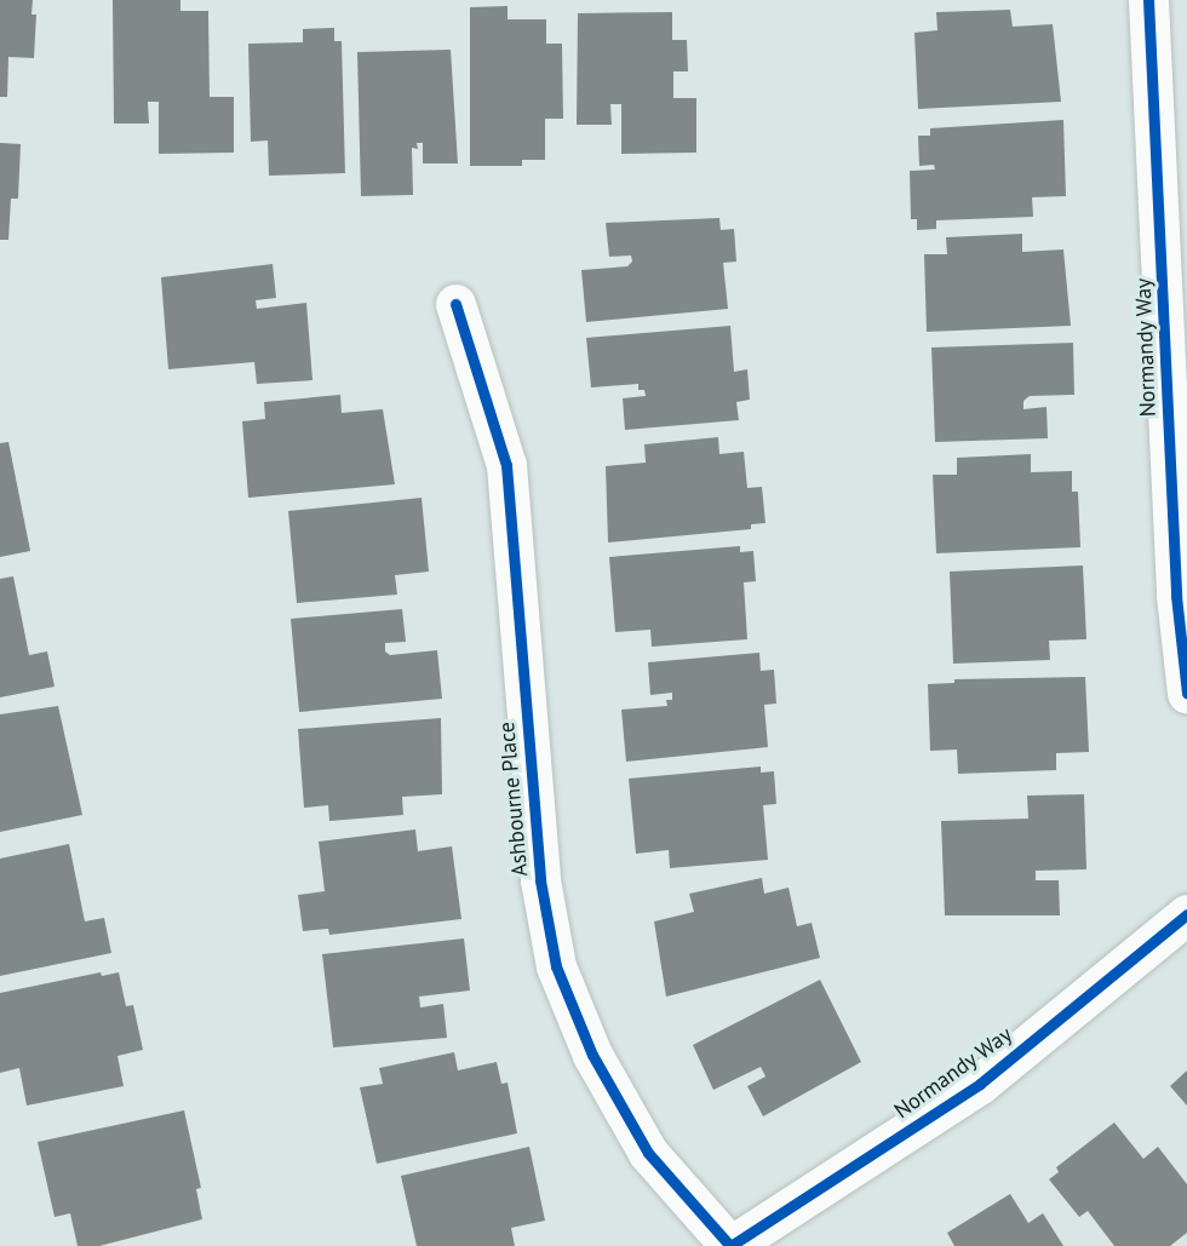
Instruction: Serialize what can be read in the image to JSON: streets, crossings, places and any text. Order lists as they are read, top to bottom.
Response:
{
  "streets": {
    "street": ["Normandy Way", "Ashbourne Place"]
  },
  "crossings": [
    ["Normandy Way", "Ashbourne Place"]
  ]
}
